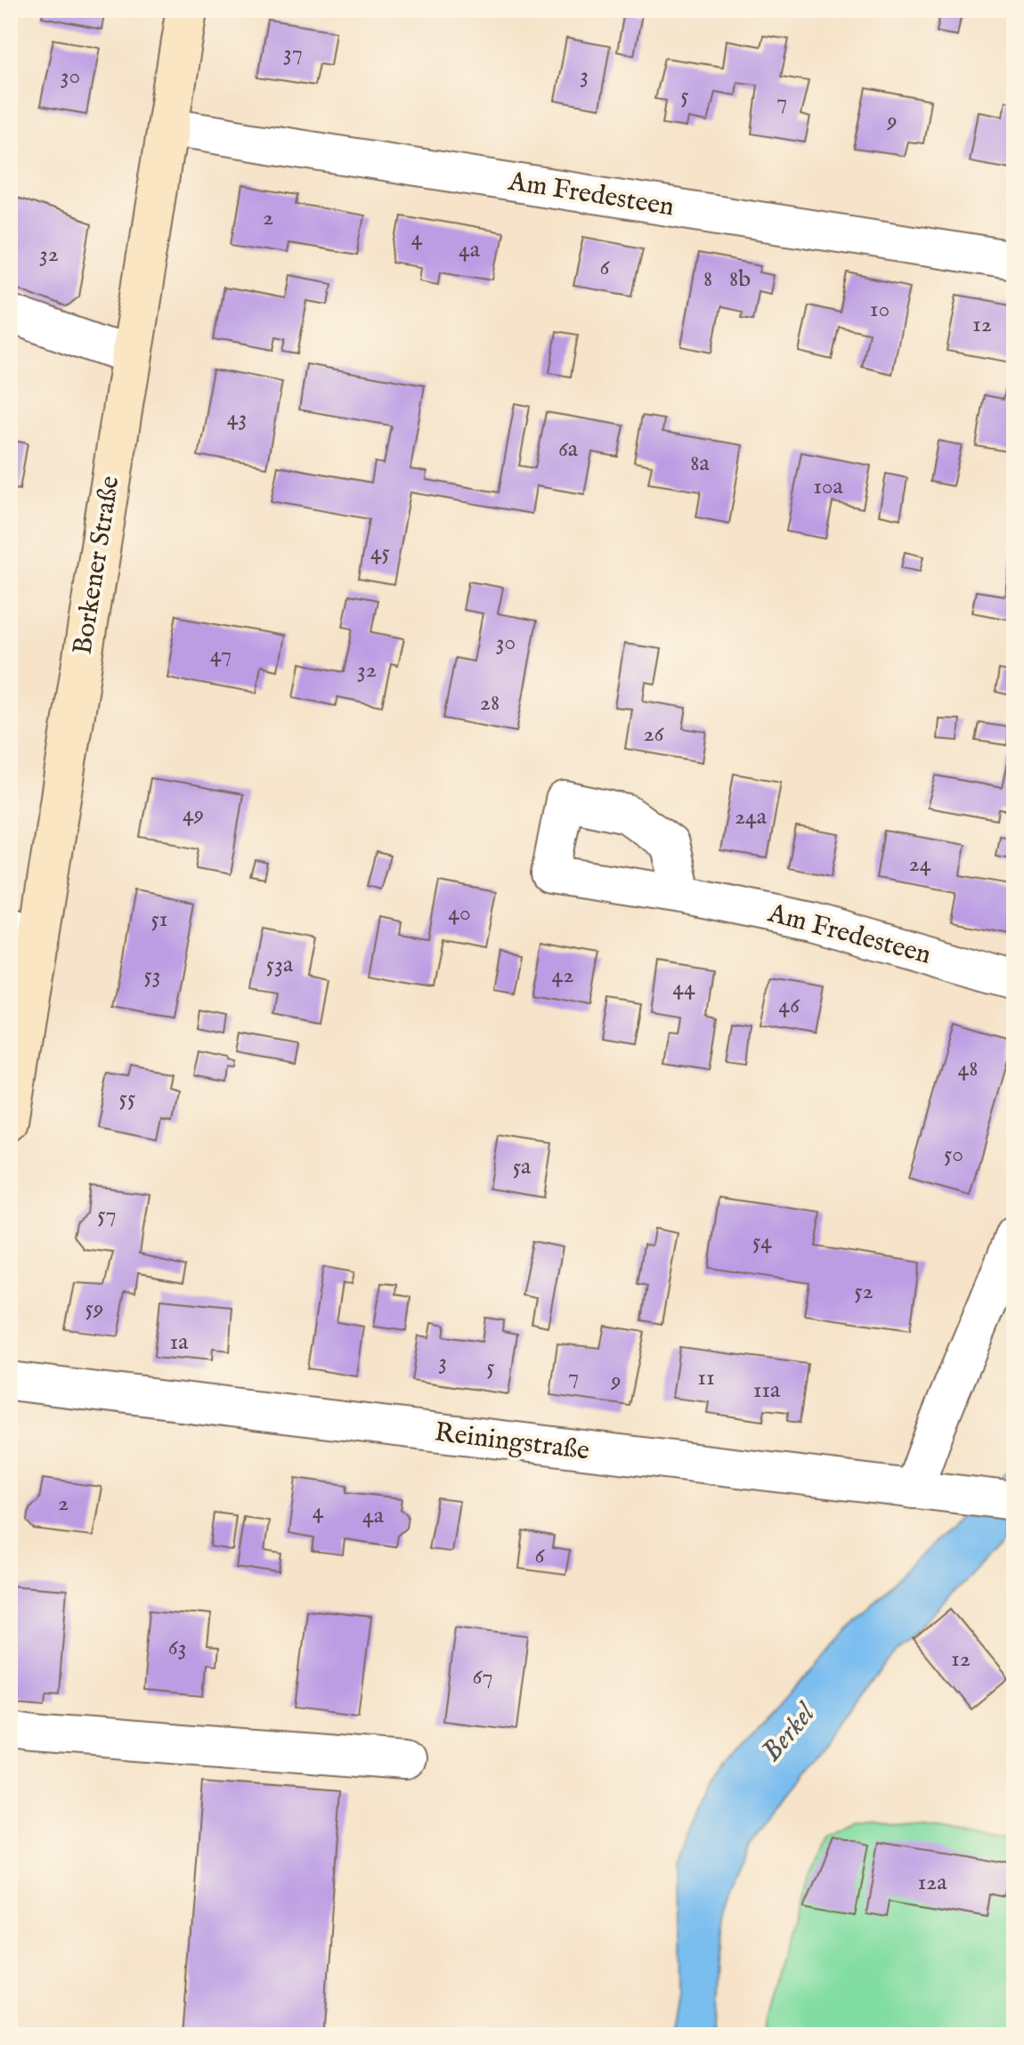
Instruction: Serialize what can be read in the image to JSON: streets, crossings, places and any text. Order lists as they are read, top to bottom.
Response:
{
  "streets": {
    "street": ["Am Fredesteen", "Borkener Straße", "Reiningstraße"]
  },
  "crossings": [
    ["Am Fredesteen", "Borkener Straße"]
  ],
  "water": ["Berkel"],
  "house_numbers": [
    "37",
    "3",
    "30",
    "5",
    "7",
    "9",
    "2",
    "4",
    "4a",
    "32",
    "6",
    "8",
    "8b",
    "10",
    "12",
    "43",
    "6a",
    "8a",
    "10a",
    "45",
    "30",
    "47",
    "32",
    "28",
    "26",
    "49",
    "24a",
    "24",
    "40",
    "51",
    "53a",
    "53",
    "42",
    "44",
    "46",
    "48",
    "55",
    "50",
    "5a",
    "57",
    "54",
    "52",
    "59",
    "1a",
    "3",
    "5",
    "7",
    "11",
    "9",
    "11a",
    "2",
    "4",
    "4a",
    "6",
    "63",
    "12",
    "67",
    "12a"
  ]
}
